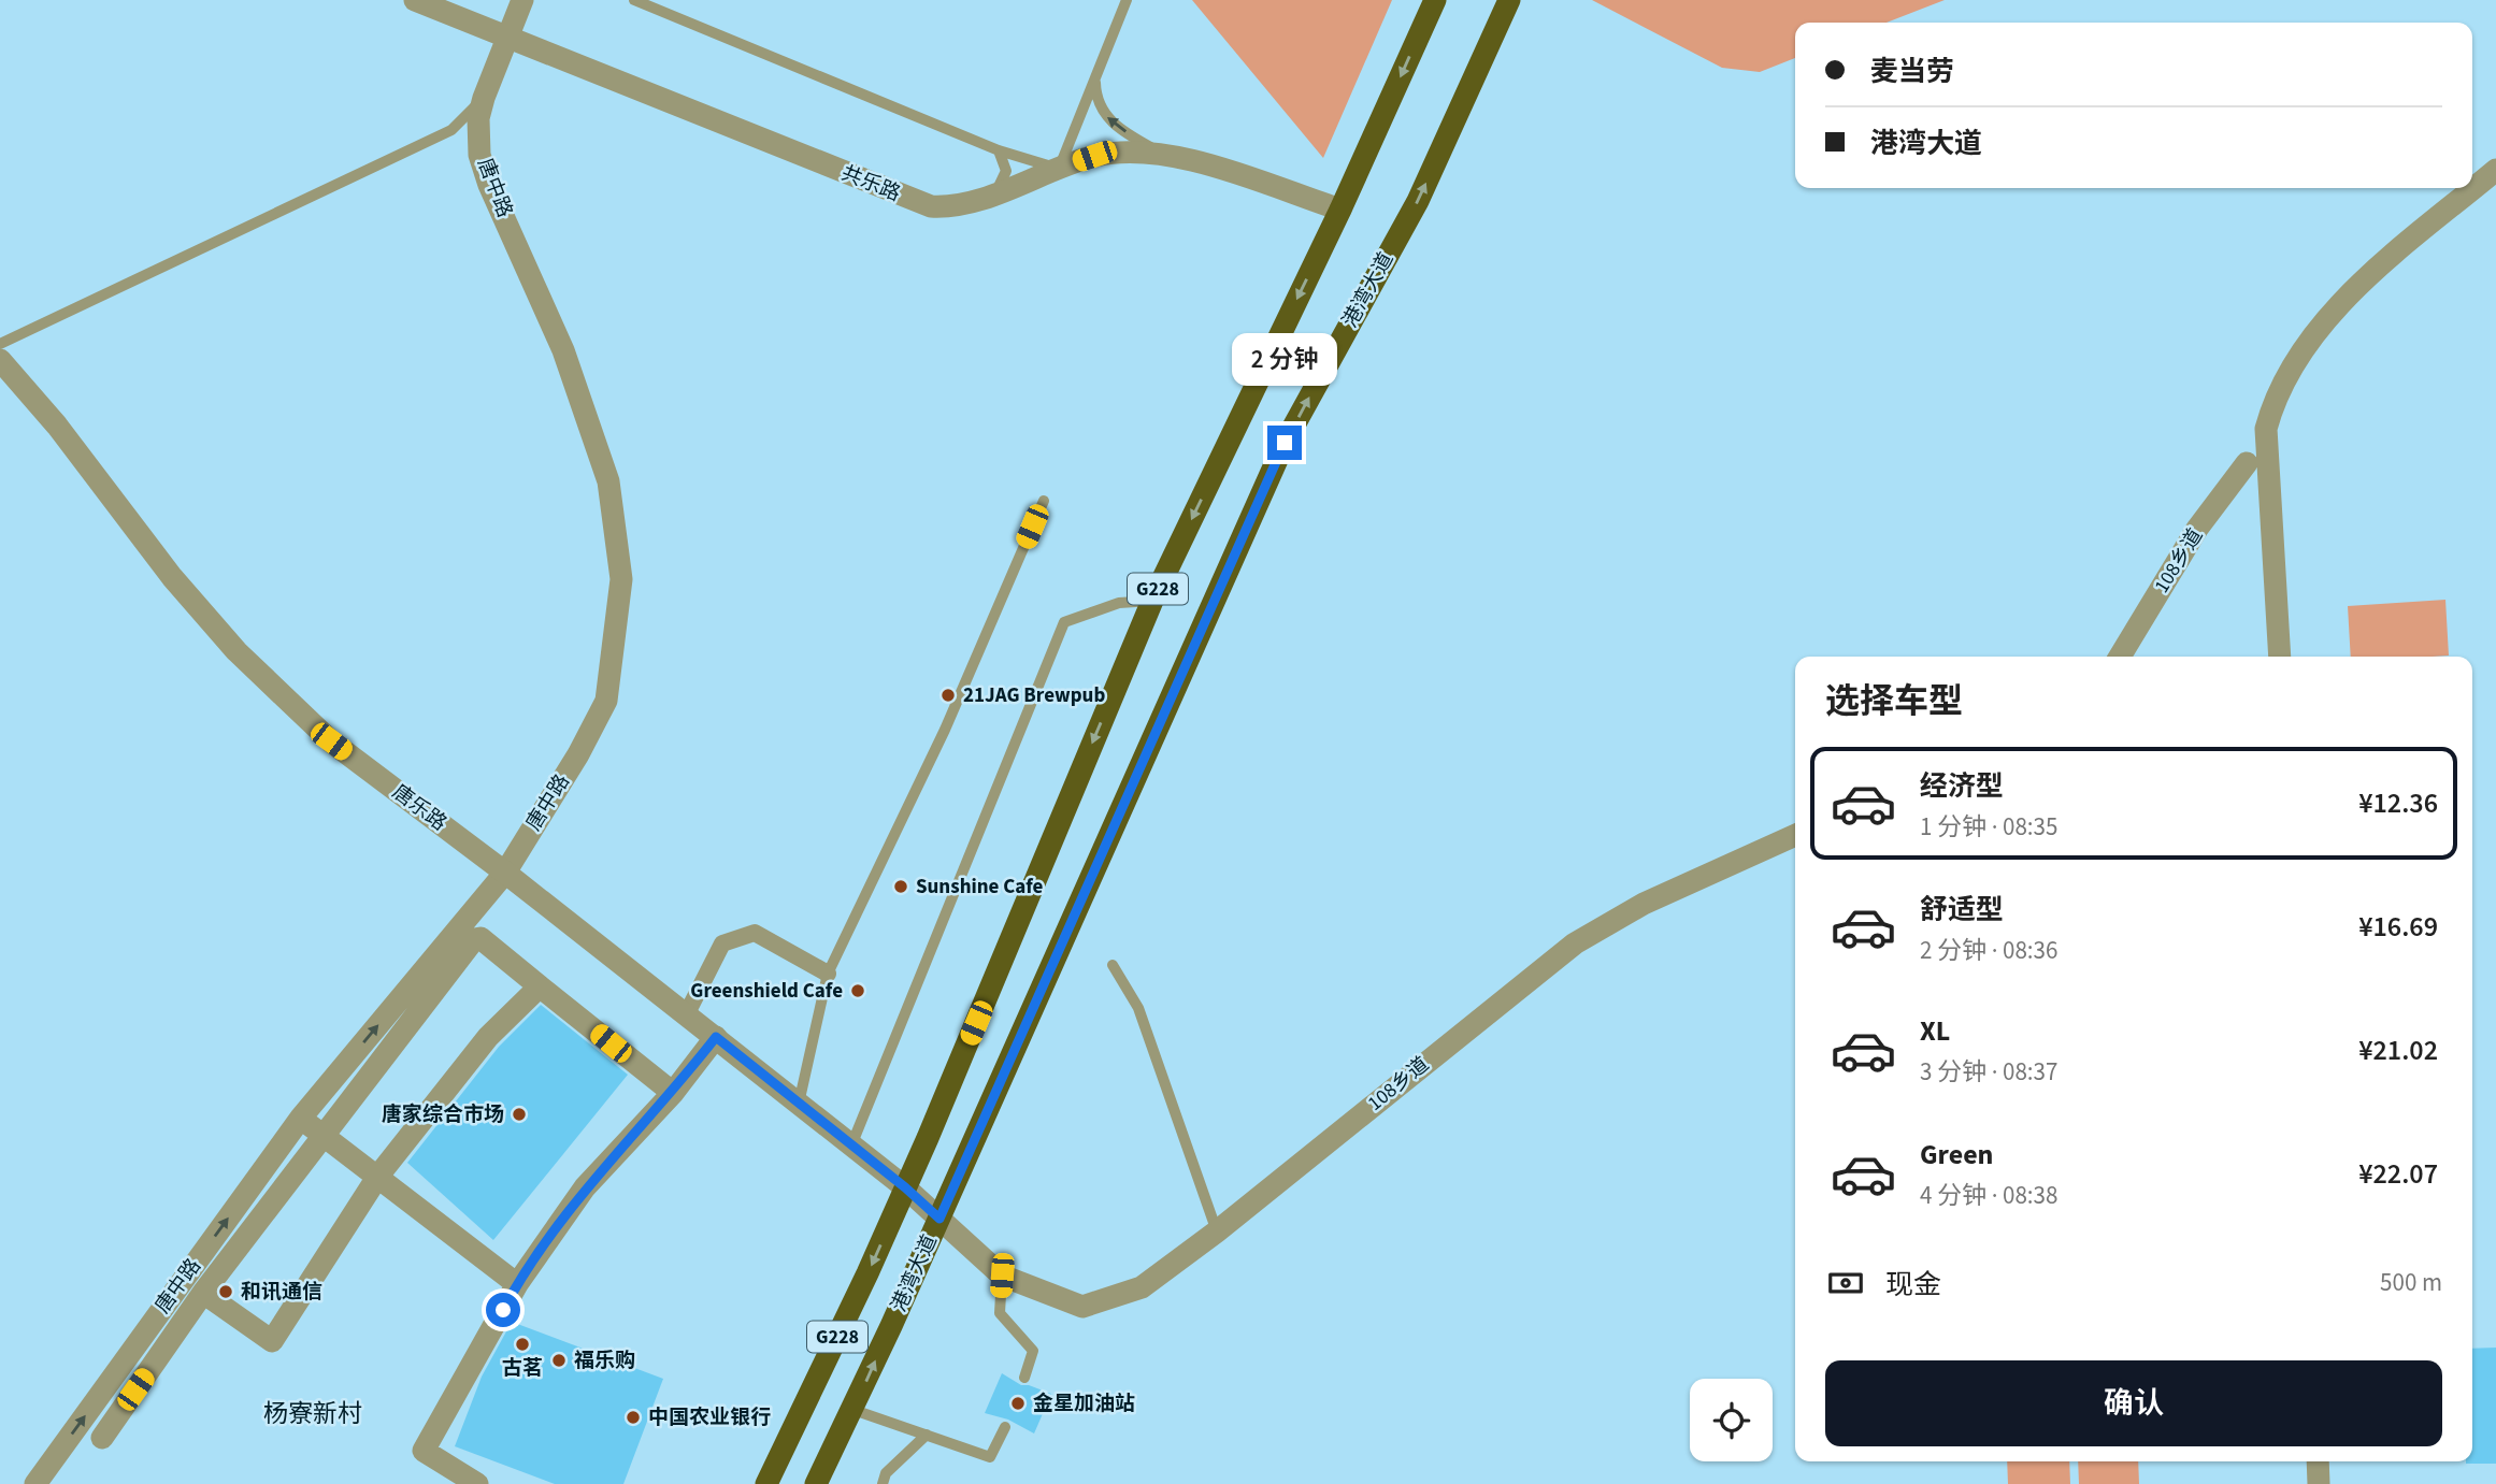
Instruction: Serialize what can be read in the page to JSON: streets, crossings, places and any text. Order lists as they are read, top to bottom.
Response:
{
  "streets": {
    "highway": ["港湾大道", "G228"],
    "street": [
      "共乐路",
      "唐中路",
      "108乡道",
      "唐乐路"
    ]
  },
  "crossings": [
    ["共乐路", "唐中路"],
    ["共乐路", "港湾大道"],
    ["唐中路", "唐乐路"],
    ["港湾大道", "唐乐路"],
    ["108乡道", "唐乐路"]
  ],
  "districts": ["杨寮新村"],
  "places": [
    "21JAG Brewpub",
    "Sunshine Cafe",
    "Greenshield Cafe",
    "唐家综合市场",
    "和讯通信",
    "古茗",
    "福乐购",
    "金星加油站",
    "中国农业银行"
  ],
  "page": {
    "banner": ["麦当劳", "港湾大道"],
    "bubble": "2 分钟",
    "heading": "选择车型",
    "list": [
      {
        "name": "经济型",
        "note": "1 分钟 · 08:35",
        "value": "¥12.36"
      },
      {
        "name": "舒适型",
        "note": "2 分钟 · 08:36",
        "value": "¥16.69"
      },
      {
        "name": "XL",
        "note": "3 分钟 · 08:37",
        "value": "¥21.02"
      },
      {
        "name": "Green",
        "note": "4 分钟 · 08:38",
        "value": "¥22.07"
      }
    ],
    "pay": ["现金", "500 m"],
    "buttons": "确认"
  }
}
